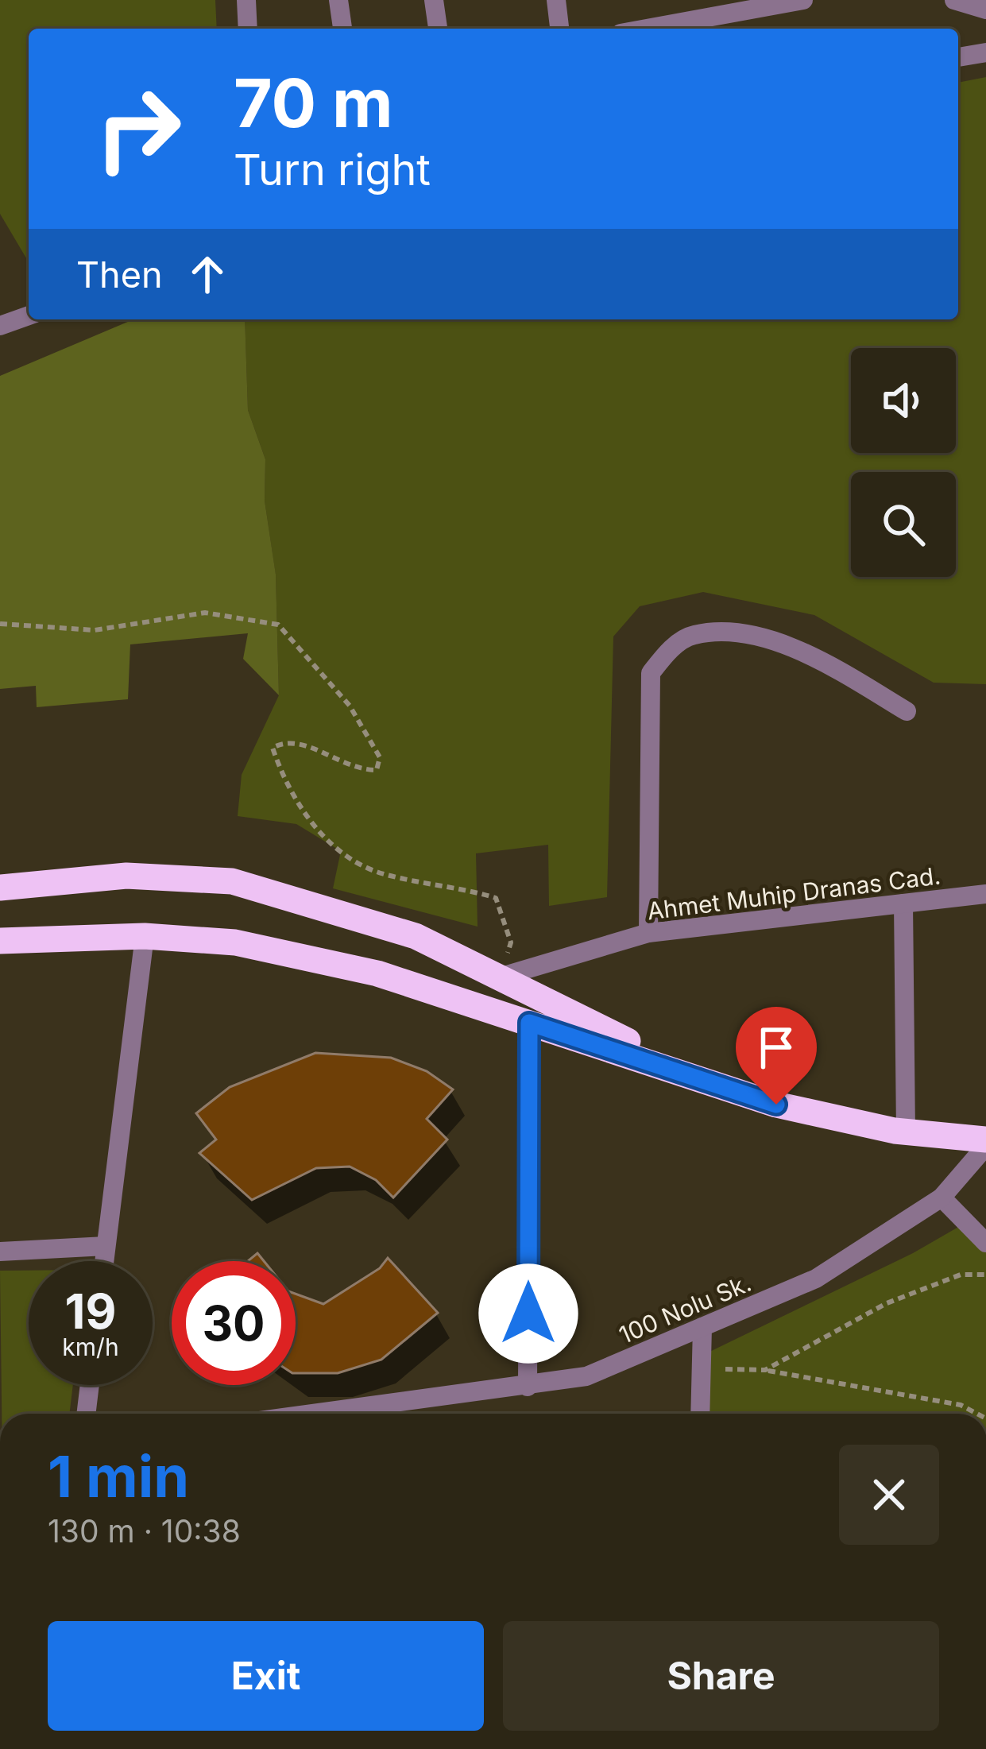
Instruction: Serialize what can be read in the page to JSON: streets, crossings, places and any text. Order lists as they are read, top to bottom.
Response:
{
  "streets": {
    "street": ["Ahmet Muhip Dranas Cad.", "100 Nolu Sk."]
  },
  "page": {
    "turn": ["70 m", "Turn right"],
    "then": "Then",
    "speed": "19 km/h",
    "limit": "30",
    "heading": ["1 min", "130 m · 10:38"],
    "buttons": ["Exit", "Share"]
  }
}
